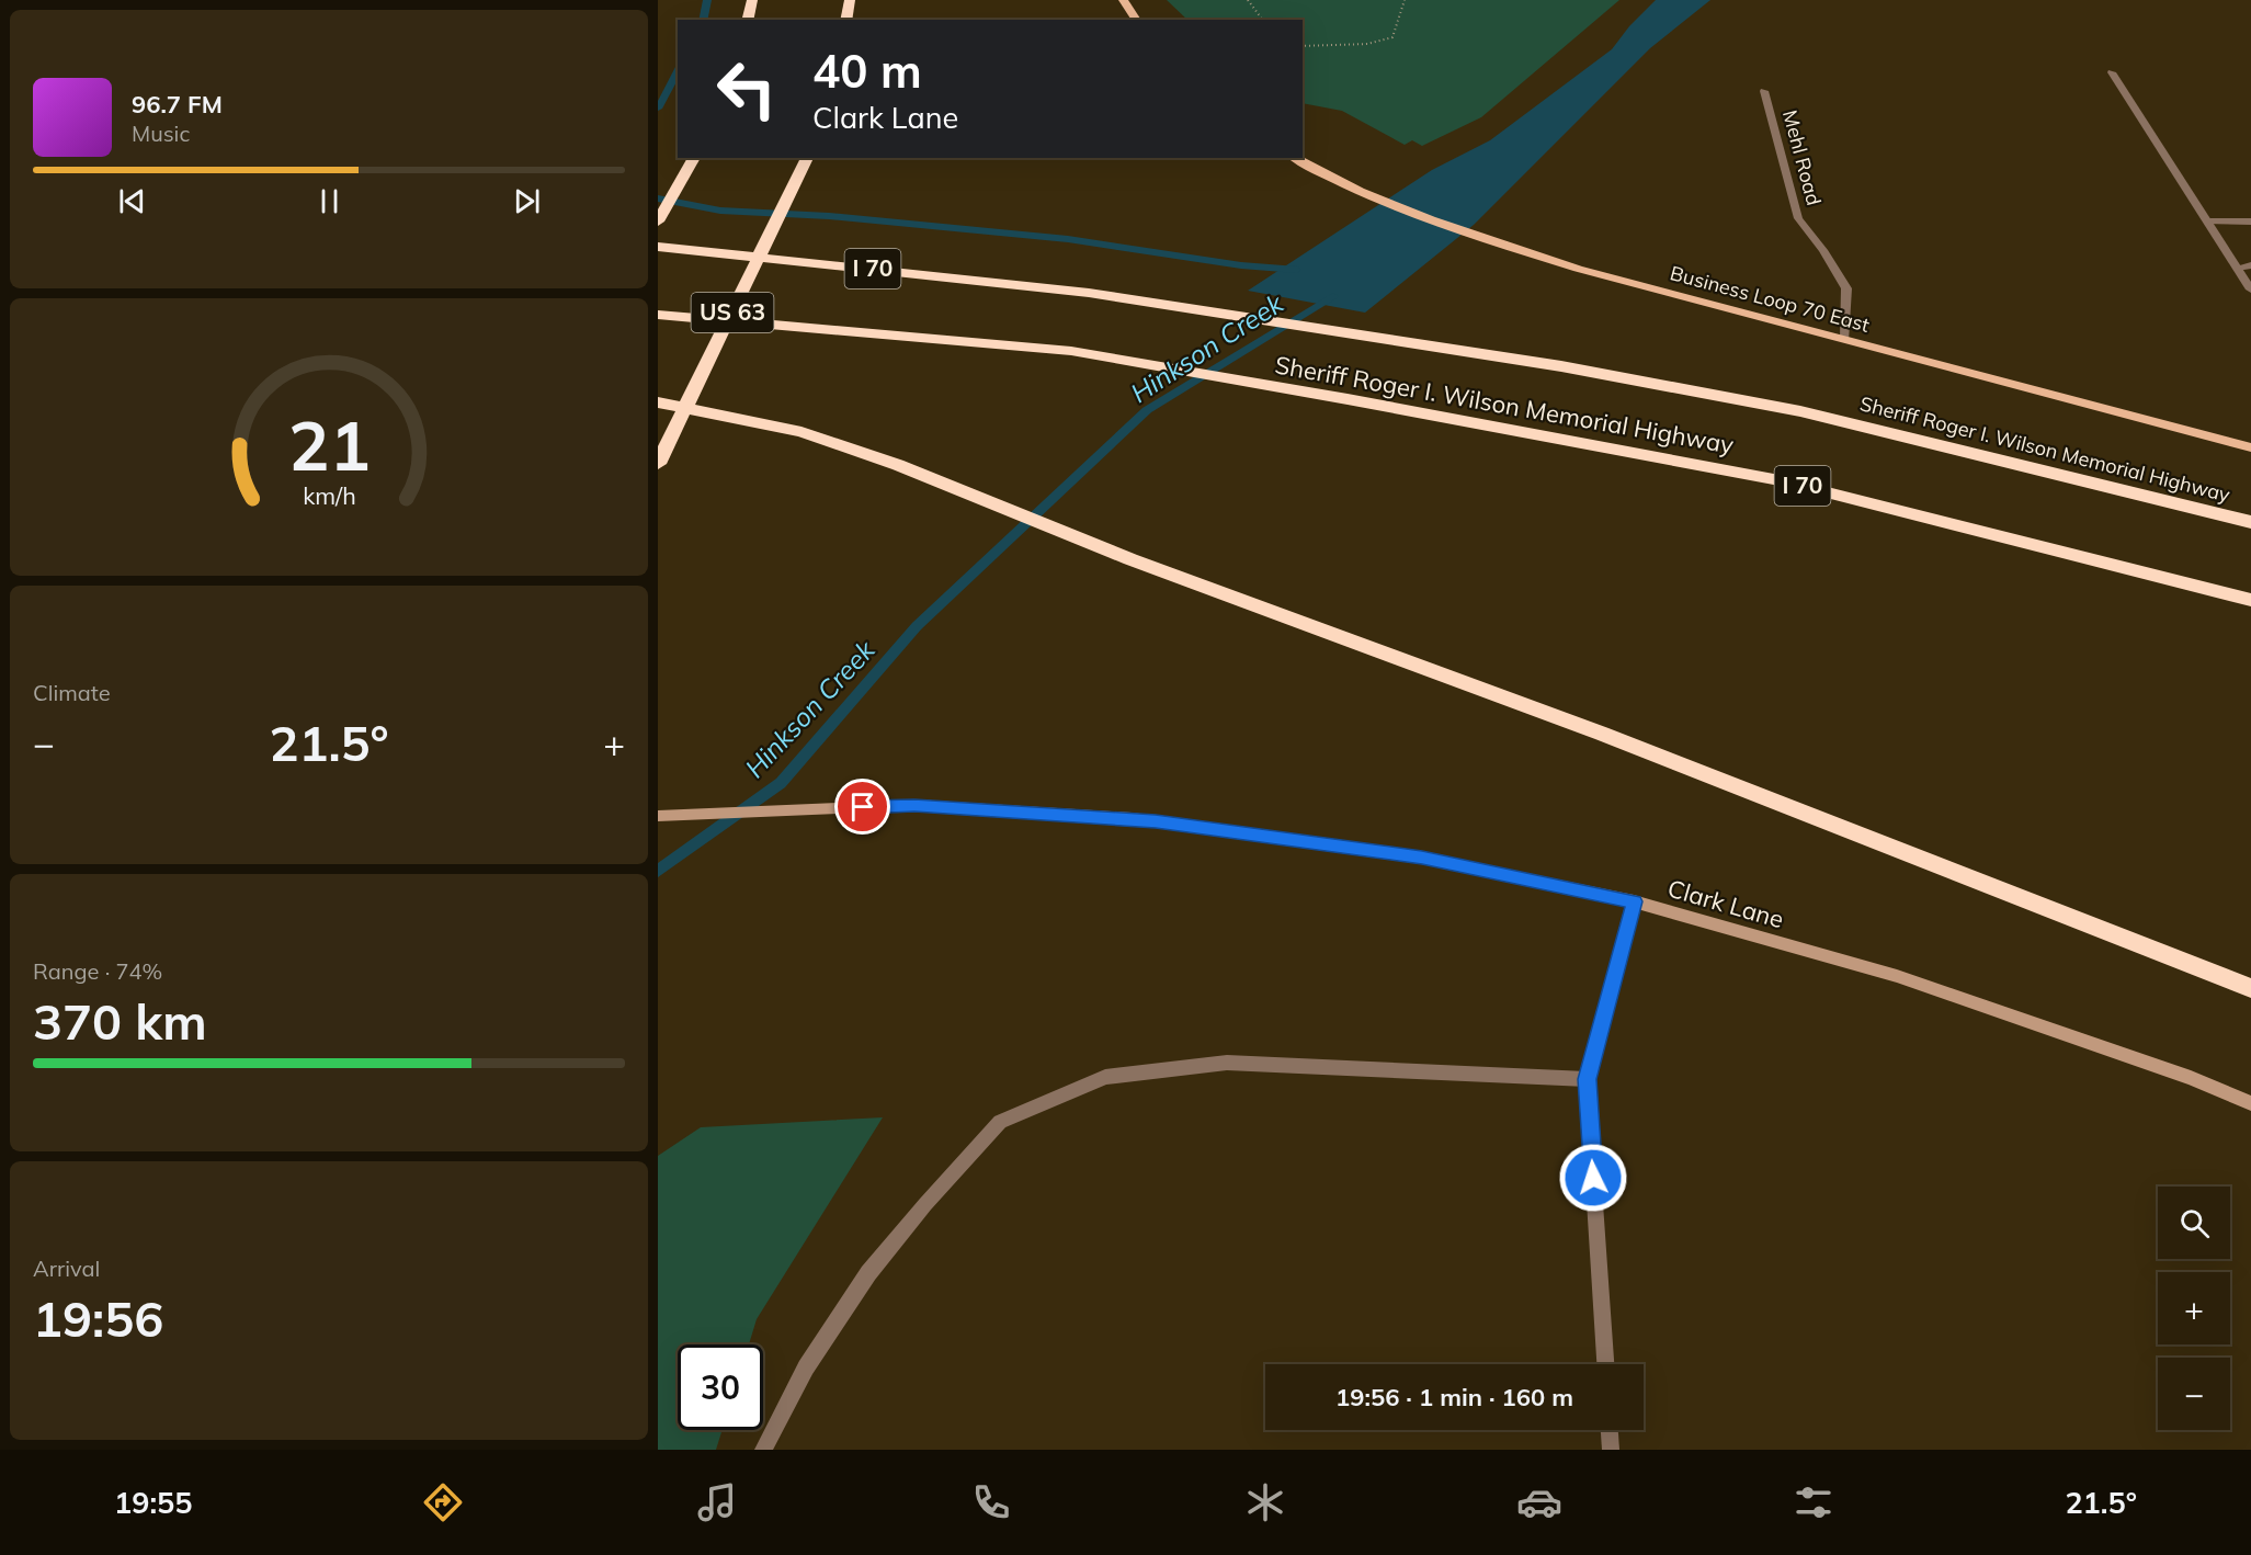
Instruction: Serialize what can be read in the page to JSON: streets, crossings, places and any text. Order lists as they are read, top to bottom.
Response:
{
  "streets": {
    "highway": ["I 70", "US 63", "Sheriff Roger I. Wilson Memorial Highway"],
    "main road": ["Business Loop 70 East"],
    "street": ["Mehl Road", "Clark Lane"]
  },
  "crossings": [
    ["Mehl Road", "Business Loop 70 East"]
  ],
  "water": ["Hinkson Creek"],
  "page": {
    "turn": ["40 m", "Clark Lane"],
    "song": ["96.7 FM", "Music"],
    "tile": [
      "Climate",
      ["Range · 74%", "370 km"],
      ["Arrival", "19:56"]
    ],
    "heat": ["−", "21.5°", "+"],
    "map_buttons": ["+", "−"],
    "limit": "30",
    "trip": "19:56 · 1 min · 160 m",
    "tabs": ["19:55", "21.5°"],
    "gauge": ["21", "km/h"]
  }
}
